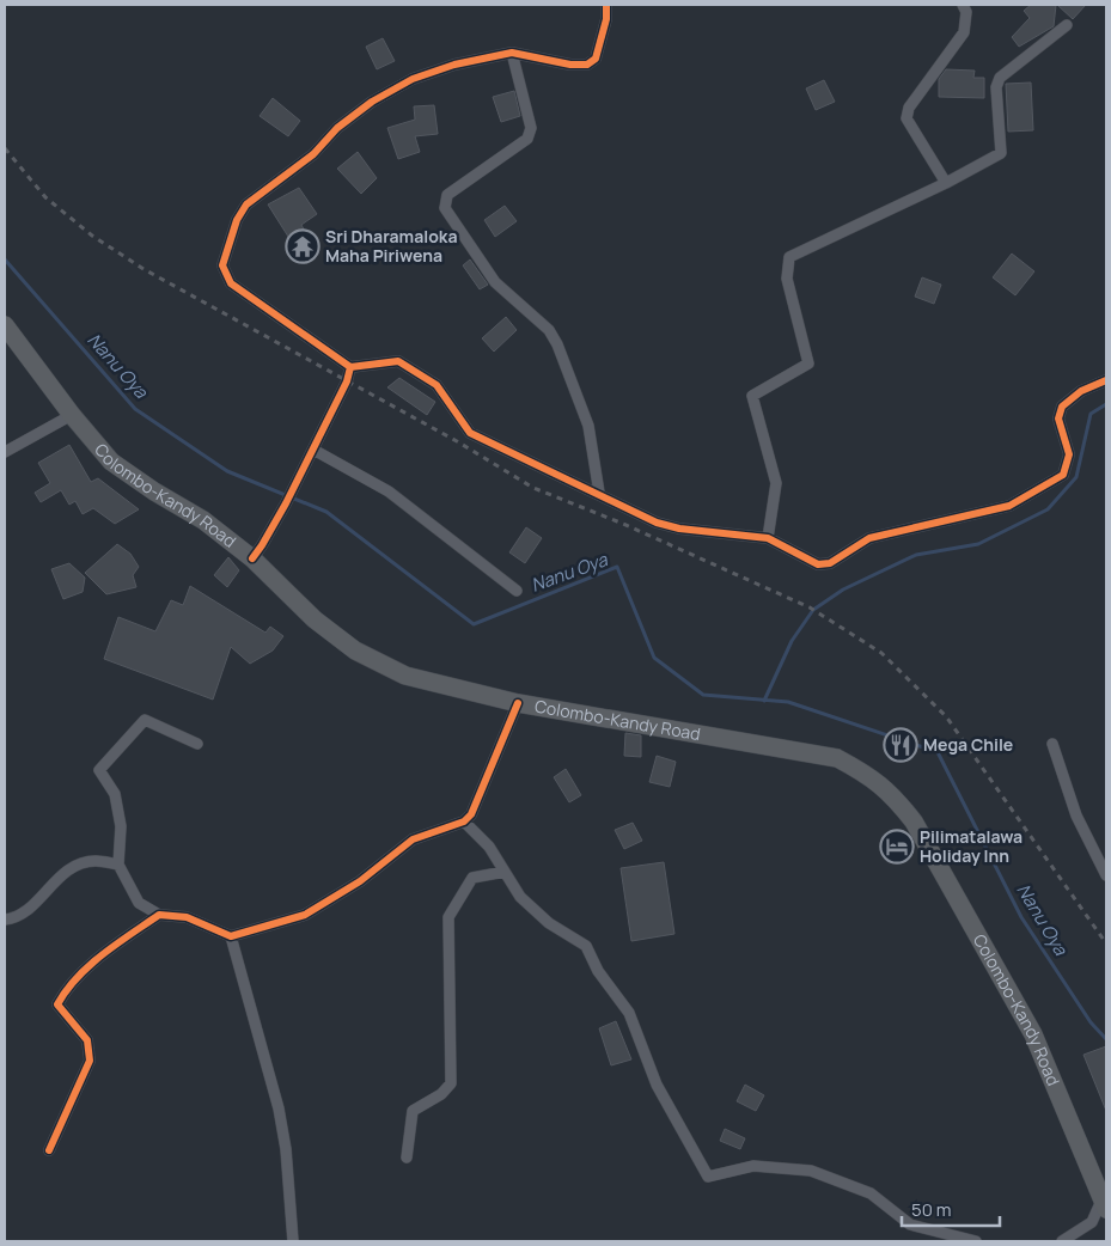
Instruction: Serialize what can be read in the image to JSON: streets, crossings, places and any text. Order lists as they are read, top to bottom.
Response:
{
  "streets": {
    "highway": ["Colombo-Kandy Road"]
  },
  "water": ["Nanu Oya"],
  "places": {
    "temple": ["Sri Dharamaloka Maha Piriwena"],
    "restaurant": ["Mega Chile"],
    "hotel": ["Pilimatalawa Holiday Inn"]
  },
  "scale_bar": "50 m"
}
